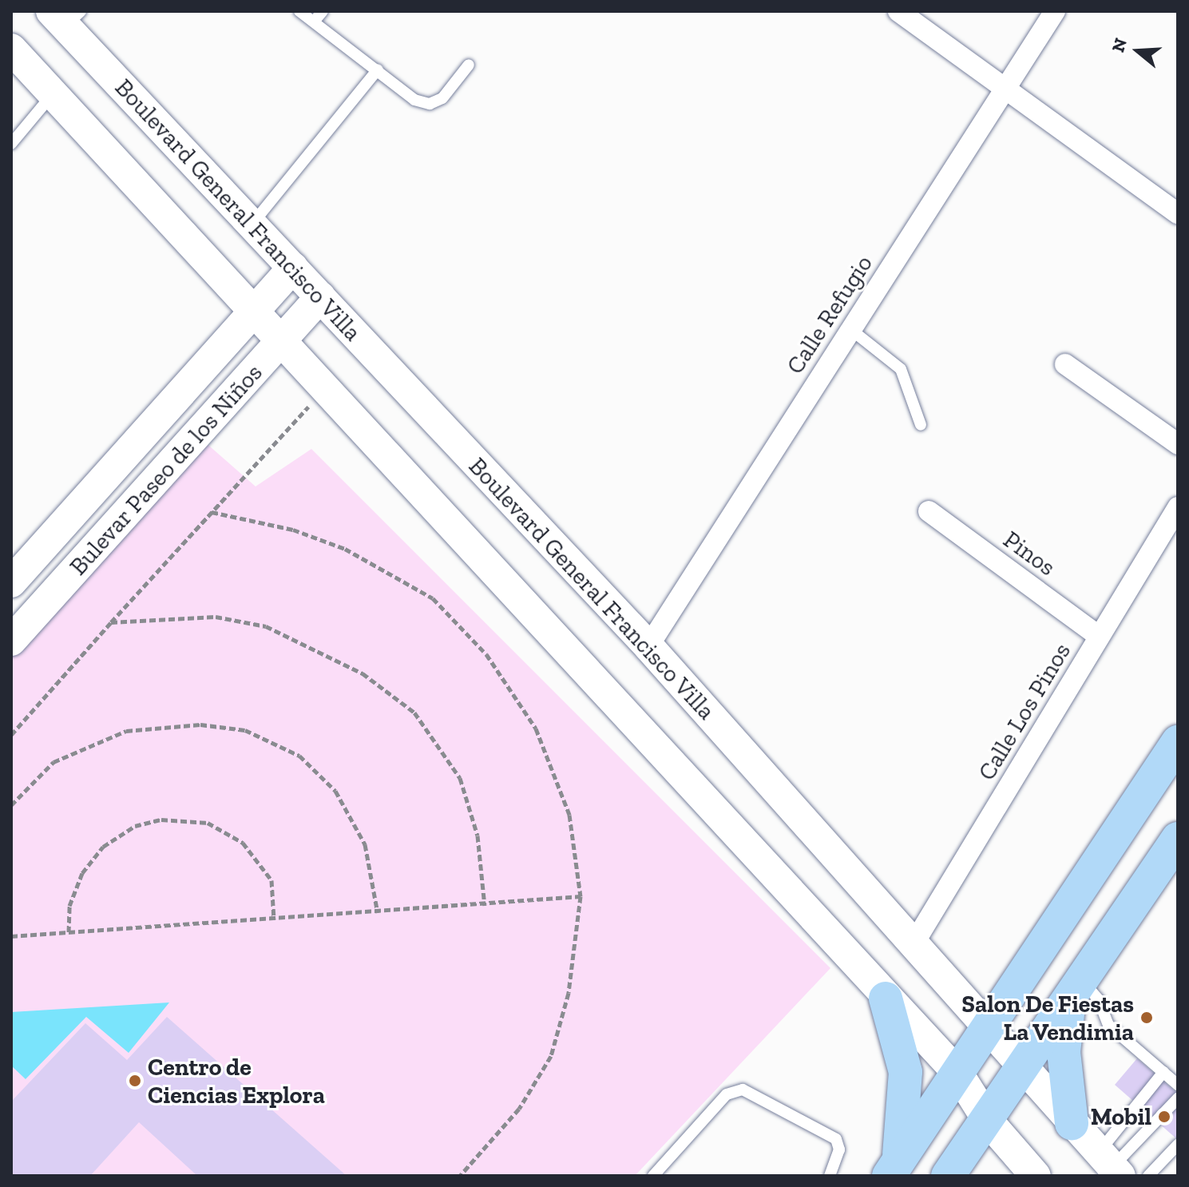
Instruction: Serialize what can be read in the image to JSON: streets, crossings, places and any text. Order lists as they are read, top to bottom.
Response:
{
  "streets": {
    "main road": ["Boulevard General Francisco Villa", "Bulevar Paseo de los Niños"],
    "street": ["Calle Refugio", "Pinos", "Calle Los Pinos"]
  },
  "crossings": [
    ["Boulevard General Francisco Villa", "Calle Refugio"],
    ["Boulevard General Francisco Villa", "Bulevar Paseo de los Niños"],
    ["Boulevard General Francisco Villa", "Calle Los Pinos"],
    ["Pinos", "Calle Los Pinos"]
  ],
  "places": ["Salon De Fiestas La Vendimia", "Centro de Ciencias Explora", "Mobil"],
  "north": "left"
}
